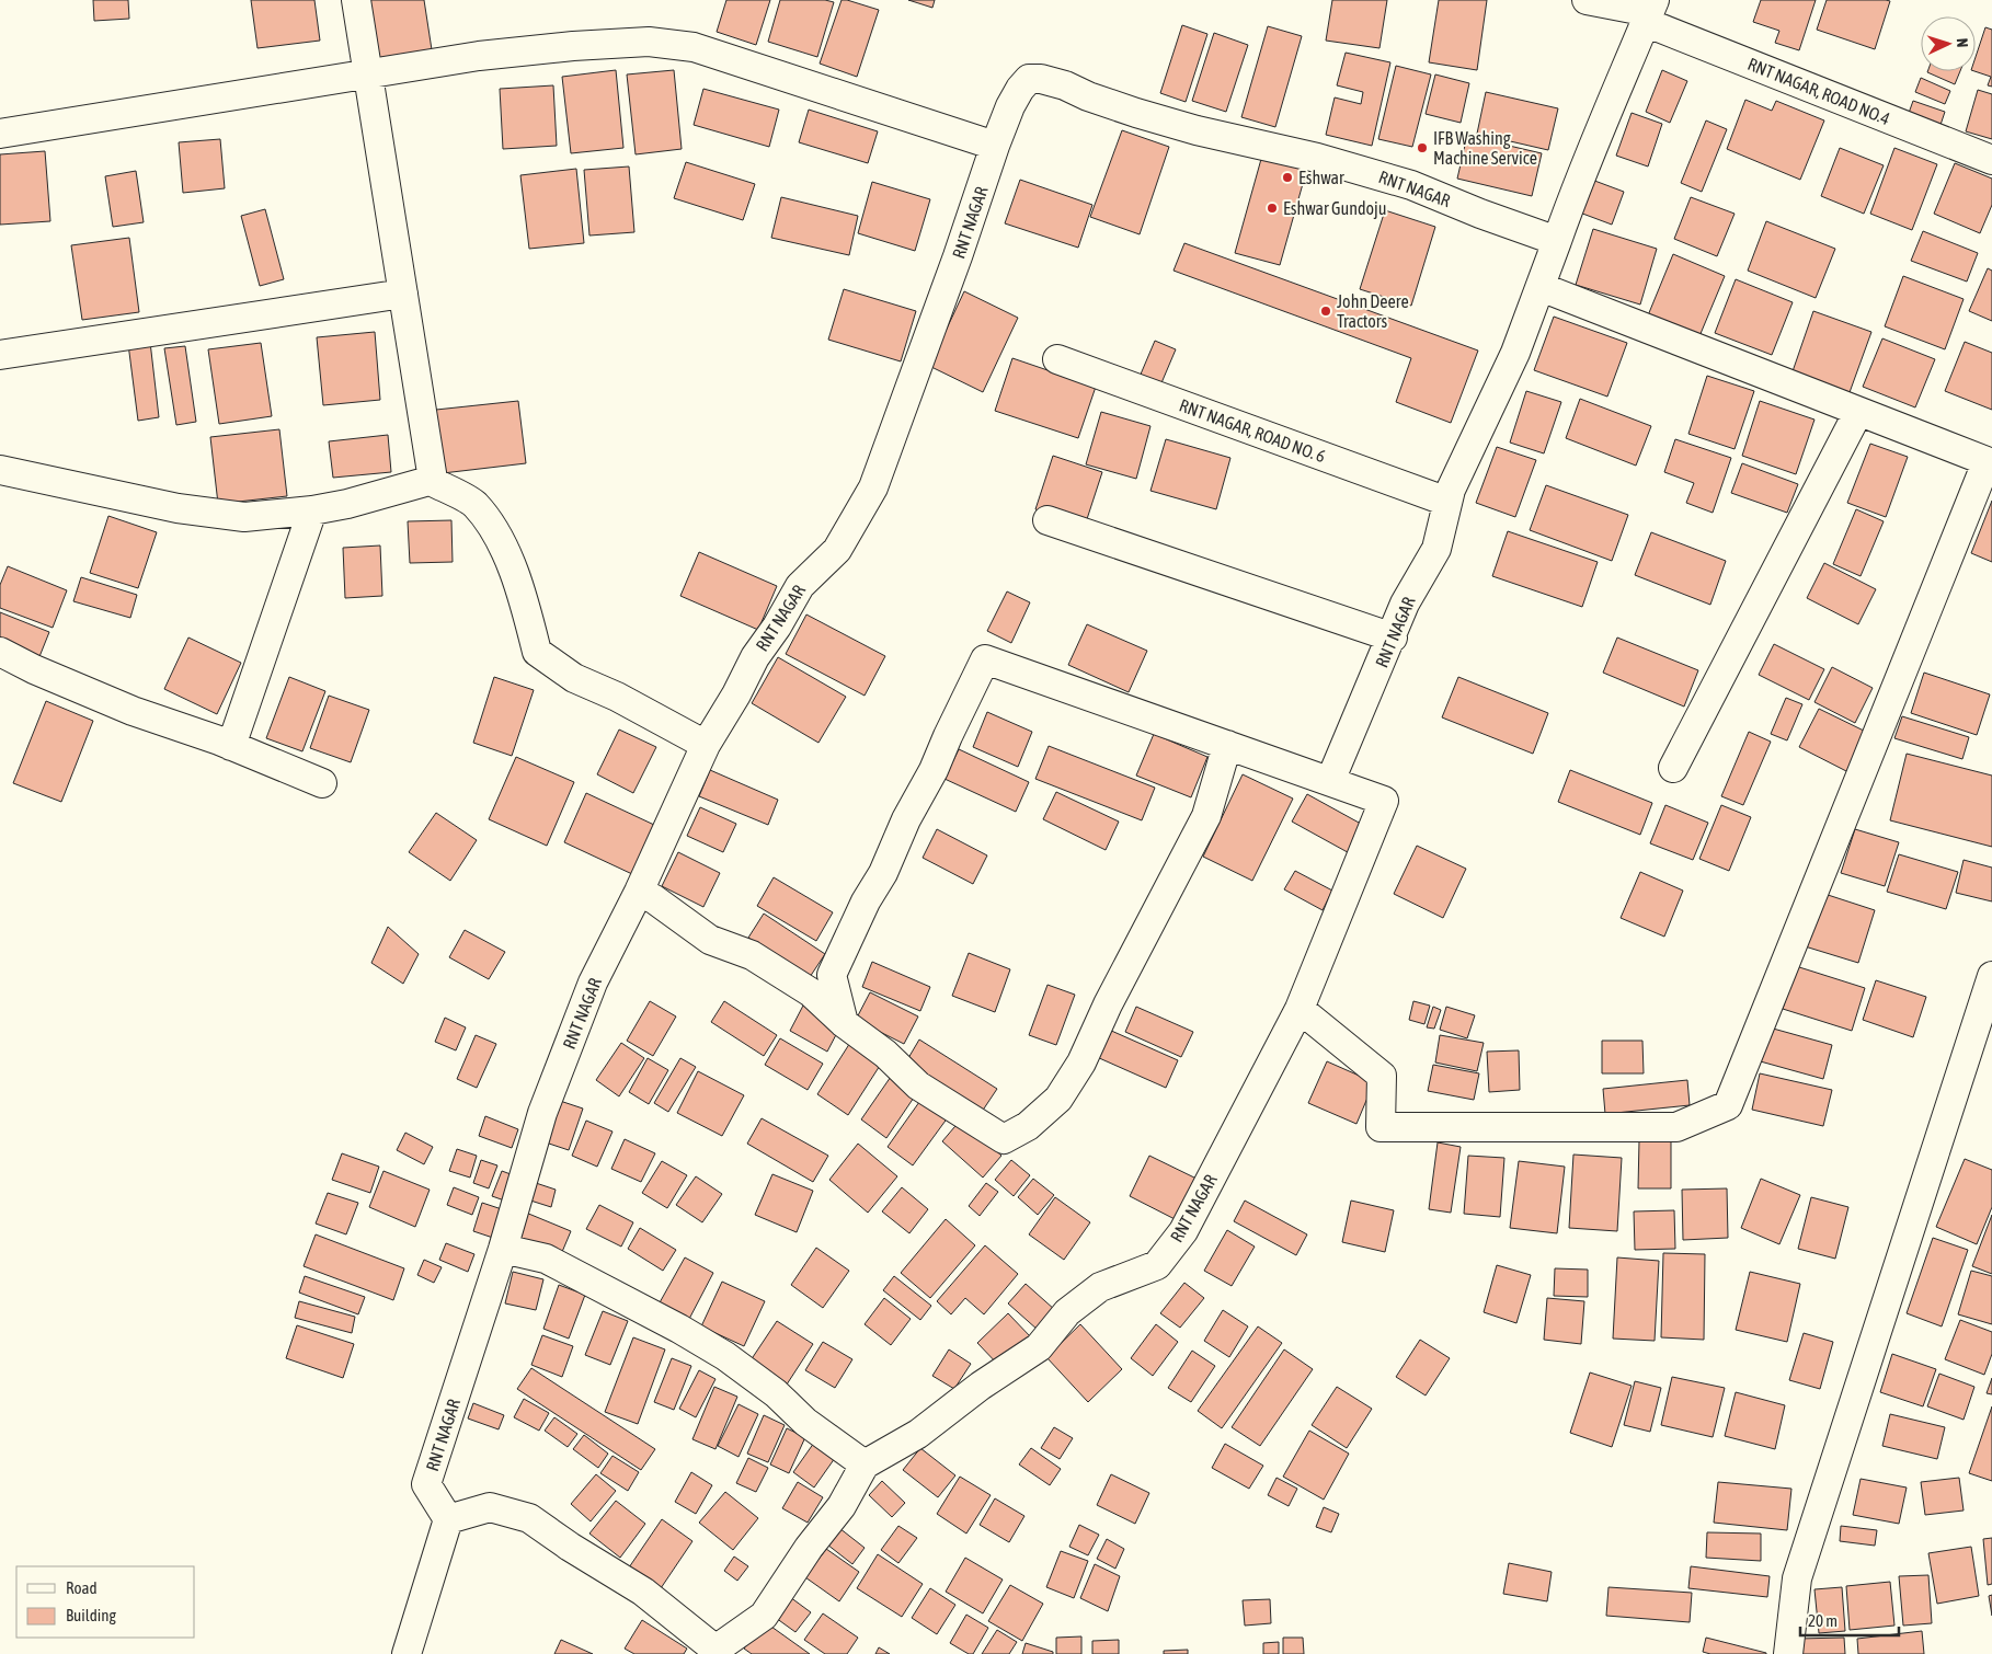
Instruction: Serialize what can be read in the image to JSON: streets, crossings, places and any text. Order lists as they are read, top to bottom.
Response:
{
  "streets": {
    "street": ["RNT NAGAR, ROAD NO.4", "RNT NAGAR", "RNT NAGAR, ROAD NO. 6"]
  },
  "crossings": [
    ["RNT NAGAR, ROAD NO.4", "RNT NAGAR"],
    ["RNT NAGAR", "RNT NAGAR, ROAD NO. 6"]
  ],
  "places": [
    "IFB Washing Machine Service",
    "Eshwar",
    "Eshwar Gundoju",
    "John Deere Tractors"
  ],
  "legend": ["Road", "Building"],
  "scale_bar": "20 m",
  "north": "right"
}
